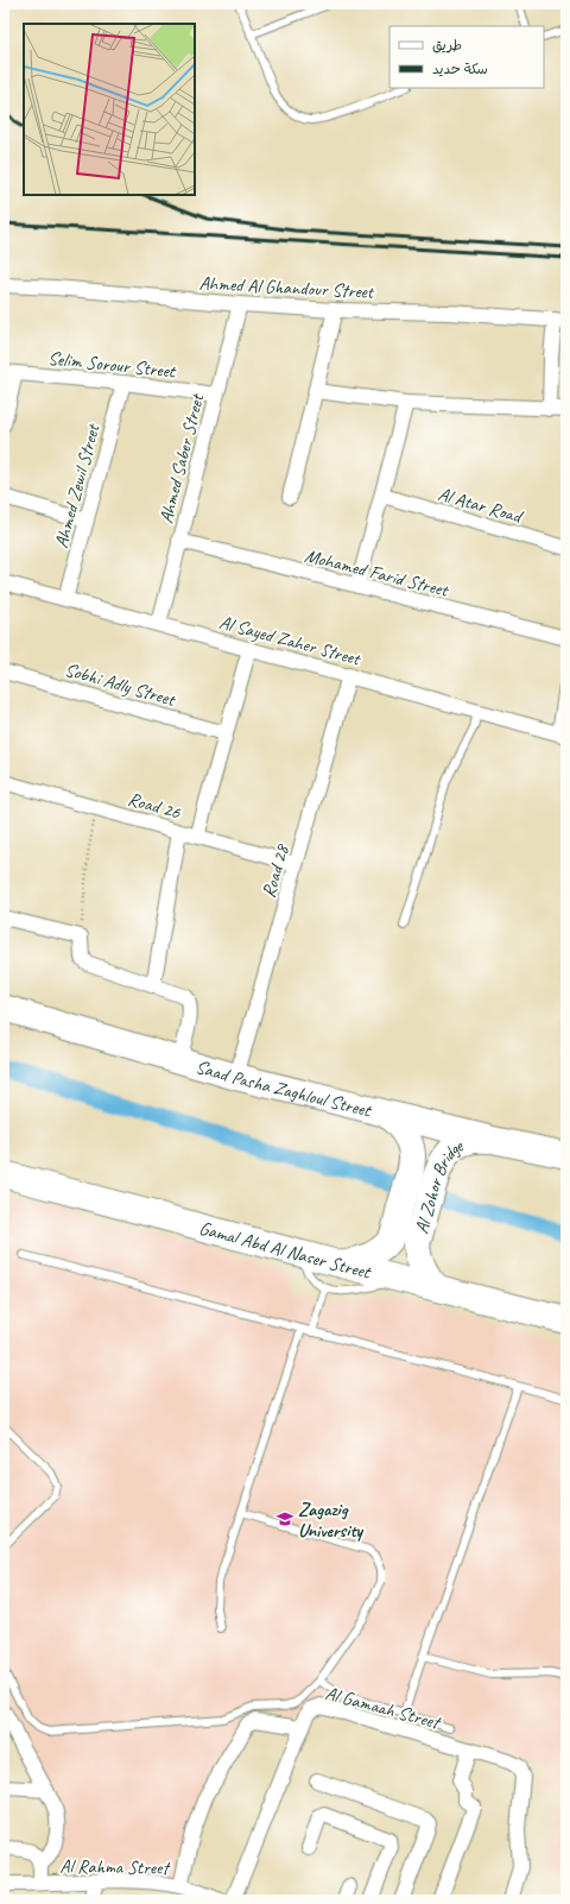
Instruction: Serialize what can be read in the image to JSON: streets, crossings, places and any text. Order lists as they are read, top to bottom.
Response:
{
  "streets": {
    "highway": ["Saad Pasha Zaghloul Street", "Al Zohor Bridge", "Gamal Abd Al Naser Street"],
    "street": [
      "Ahmed Al Ghandour Street",
      "Selim Sorour Street",
      "Ahmed Saber Street",
      "Ahmed Zewil Street",
      "Al Atar Road",
      "Mohamed Farid Street",
      "Al Sayed Zaher Street",
      "Sobhi Adly Street",
      "Road 26",
      "Road 28",
      "Al Gamaah Street",
      "Al Rahma Street"
    ]
  },
  "crossings": [
    ["Ahmed Al Ghandour Street", "Ahmed Saber Street"],
    ["Selim Sorour Street", "Ahmed Saber Street"],
    ["Selim Sorour Street", "Ahmed Zewil Street"],
    ["Ahmed Saber Street", "Mohamed Farid Street"],
    ["Ahmed Saber Street", "Al Sayed Zaher Street"],
    ["Ahmed Zewil Street", "Al Sayed Zaher Street"],
    ["Al Sayed Zaher Street", "Road 28"],
    ["Road 26", "Road 28"],
    ["Road 28", "Saad Pasha Zaghloul Street"],
    ["Saad Pasha Zaghloul Street", "Al Zohor Bridge"],
    ["Al Zohor Bridge", "Gamal Abd Al Naser Street"]
  ],
  "places": {
    "school or university": ["Zagazig University"]
  },
  "legend": ["طريق", "سكة حديد"]
}
